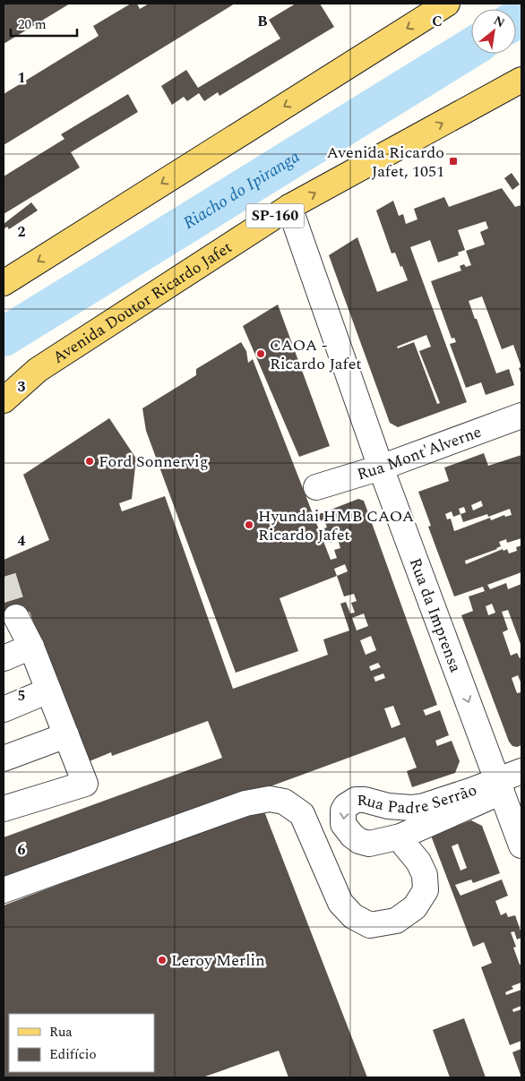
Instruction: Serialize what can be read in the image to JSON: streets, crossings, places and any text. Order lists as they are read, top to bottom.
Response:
{
  "streets": {
    "main road": ["SP-160", "Avenida Doutor Ricardo Jafet"],
    "street": ["Rua Mont'Alverne", "Rua da Imprensa", "Rua Padre Serrão"]
  },
  "crossings": [
    ["Avenida Doutor Ricardo Jafet", "Rua da Imprensa"],
    ["Rua Mont'Alverne", "Rua da Imprensa"],
    ["Rua da Imprensa", "Rua Padre Serrão"]
  ],
  "one_way": ["Rua da Imprensa"],
  "water": ["Riacho do Ipiranga"],
  "places": {
    "transit": ["Avenida Ricardo Jafet, 1051"],
    "other": [
      "CAOA - Ricardo Jafet",
      "Ford Sonnervig",
      "Hyundai HMB CAOA Ricardo Jafet",
      "Leroy Merlin"
    ]
  },
  "legend": ["Rua", "Edifício"],
  "scale_bar": "20 m",
  "north": "top right",
  "grid": {
    "columns": ["B", "C"],
    "rows": [
      "1",
      "2",
      "3",
      "4",
      "5",
      "6"
    ]
  }
}
